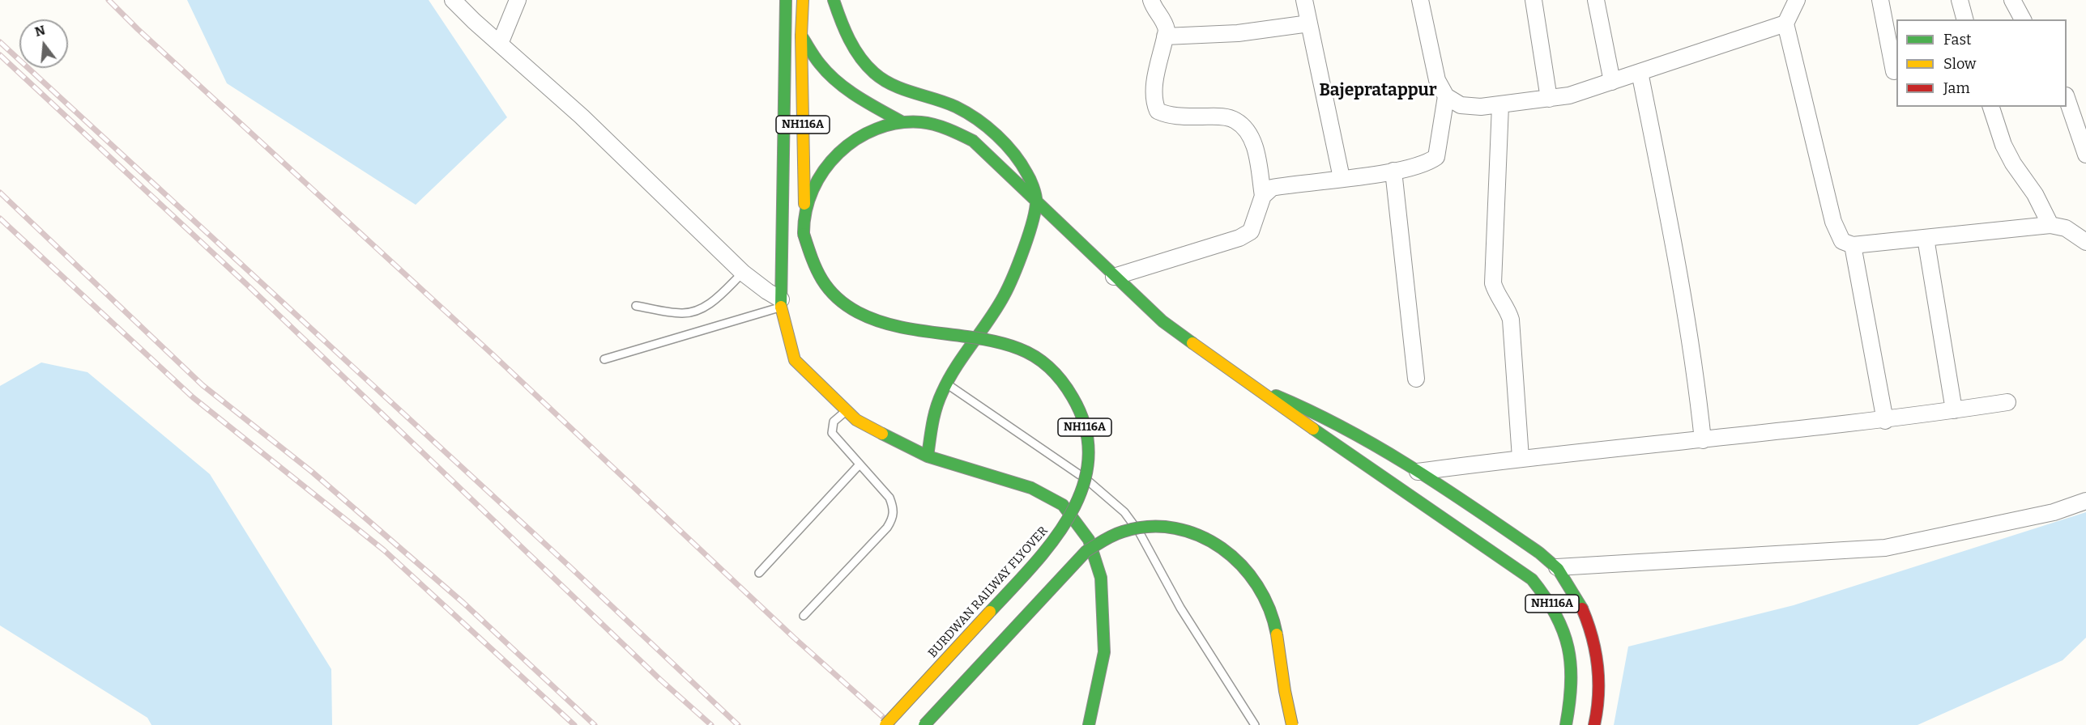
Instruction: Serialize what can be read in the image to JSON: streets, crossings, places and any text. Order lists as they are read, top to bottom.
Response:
{
  "streets": {
    "main road": ["NH116A", "BURDWAN RAILWAY FLYOVER"]
  },
  "crossings": [
    ["NH116A", "BURDWAN RAILWAY FLYOVER"]
  ],
  "districts": ["Bajepratappur"],
  "legend": ["Fast", "Slow", "Jam"],
  "north": "top"
}
